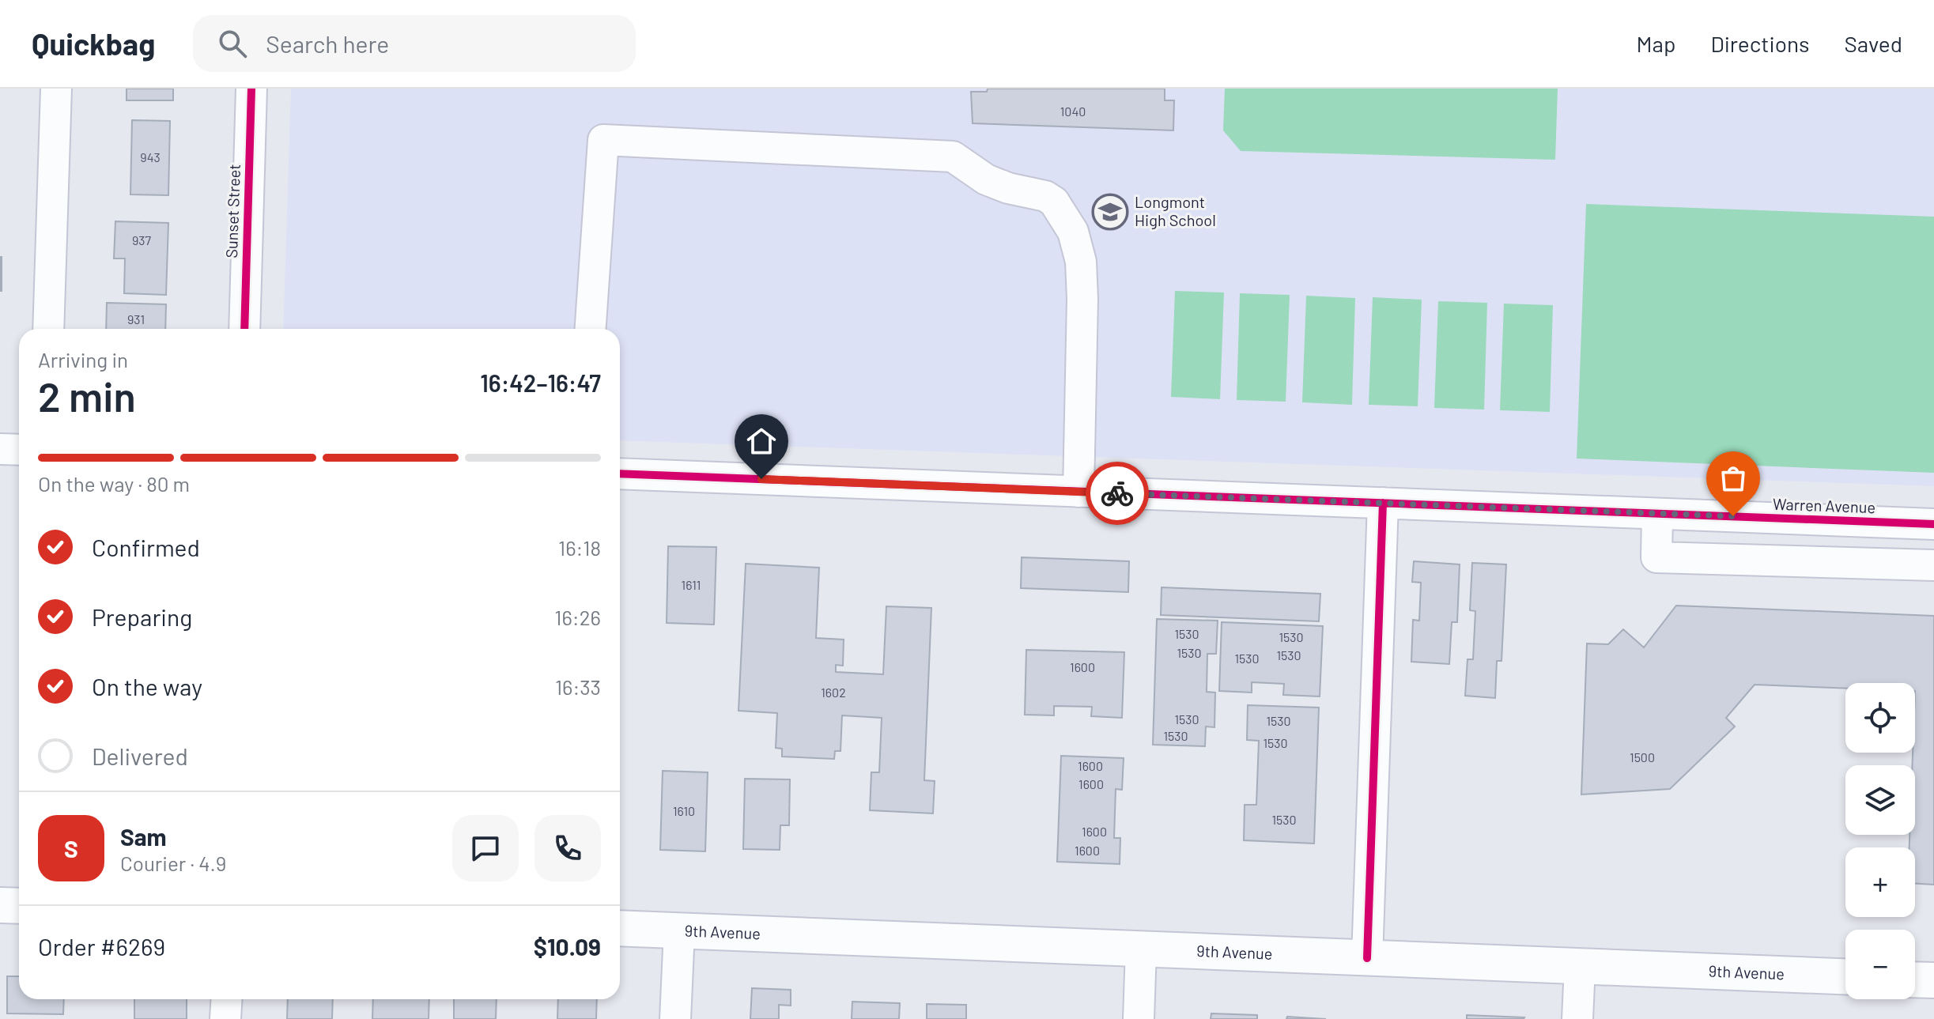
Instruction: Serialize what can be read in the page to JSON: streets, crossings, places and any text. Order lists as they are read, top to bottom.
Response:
{
  "streets": {
    "main road": ["9th Avenue"],
    "street": ["Sunset Street", "Warren Avenue"]
  },
  "places": {
    "school or university": ["Longmont High School"]
  },
  "house_numbers": [
    "1040",
    "943",
    "937",
    "931",
    "1611",
    "1530",
    "1530",
    "1530",
    "1530",
    "1530",
    "1600",
    "1602",
    "1530",
    "1530",
    "1530",
    "1530",
    "1500",
    "1600",
    "1600",
    "1610",
    "1530",
    "1600",
    "1600"
  ],
  "page": {
    "header": "Quickbag",
    "search": "Search here",
    "nav": ["Map", "Directions", "Saved"],
    "heading": ["2 min", "Arriving in", "16:42–16:47"],
    "panel": [
      "Sam",
      "Courier · 4.9",
      "Order #6269",
      "$10.09"
    ],
    "bar": "On the way · 80 m",
    "list": [
      ["Confirmed", "16:18"],
      ["Preparing", "16:26"],
      ["On the way", "16:33"],
      "Delivered"
    ],
    "map_buttons": ["+", "−"],
    "round": "S"
  }
}
